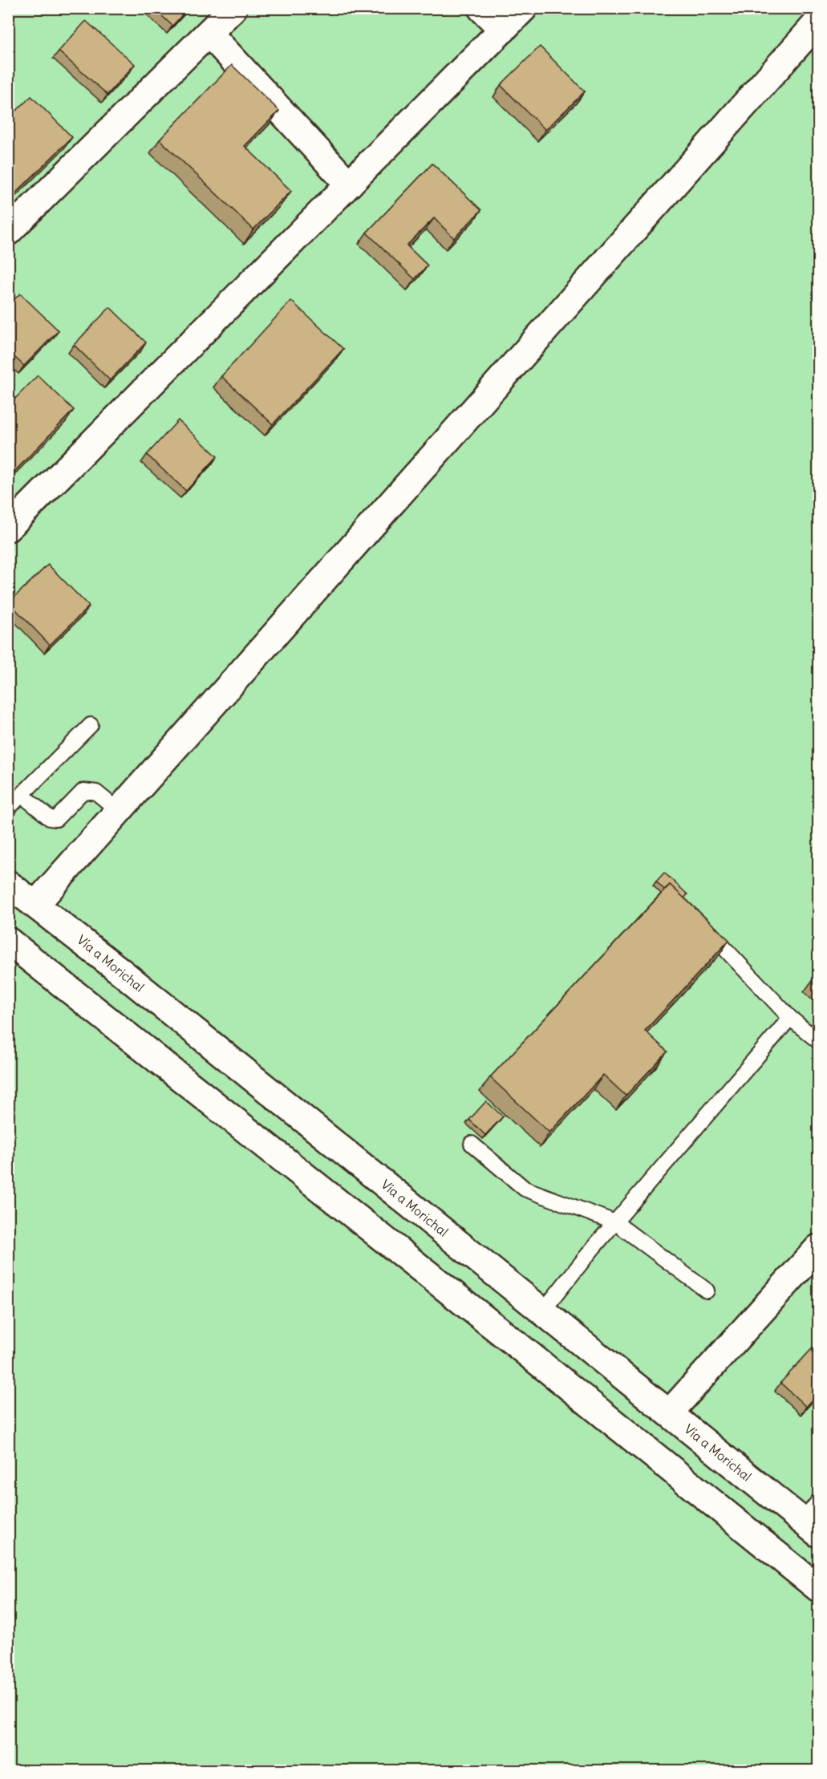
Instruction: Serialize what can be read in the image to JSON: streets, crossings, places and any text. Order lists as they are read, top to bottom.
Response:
{
  "streets": {
    "street": ["Vía a Morichal"]
  }
}
